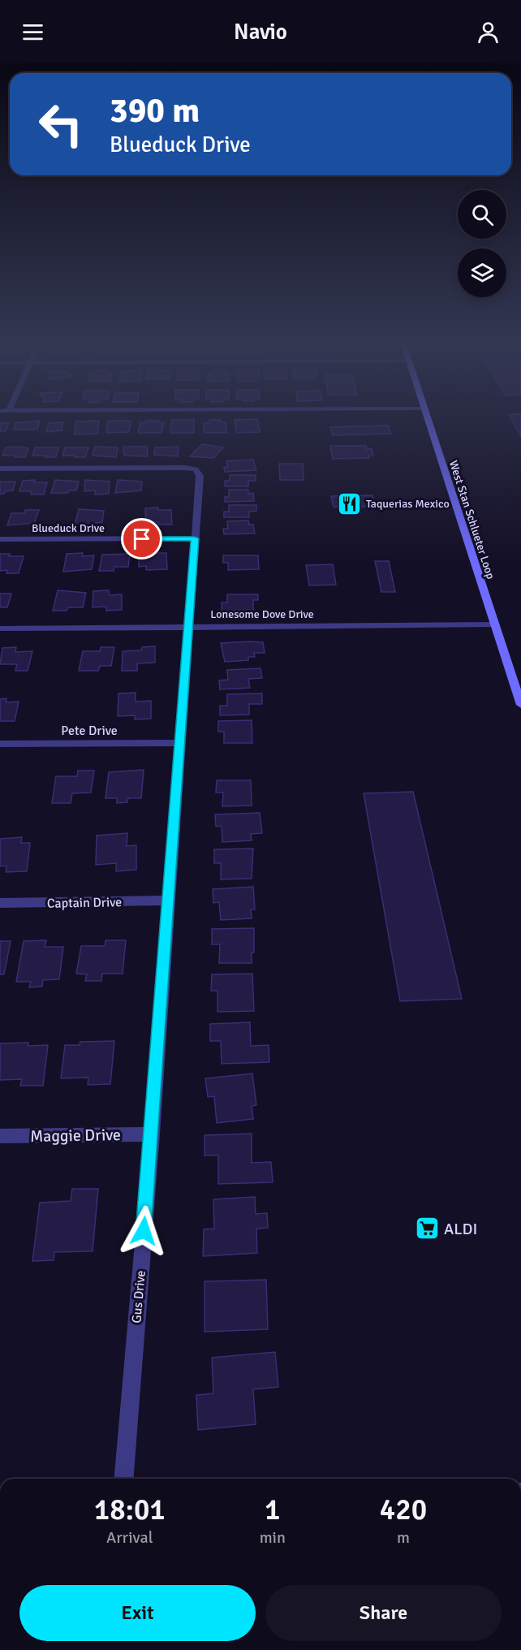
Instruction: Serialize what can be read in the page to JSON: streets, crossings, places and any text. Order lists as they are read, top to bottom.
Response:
{
  "streets": {
    "main road": ["West Stan Schlueter Loop"],
    "street": [
      "Blueduck Drive",
      "Lonesome Dove Drive",
      "Pete Drive",
      "Captain Drive",
      "Maggie Drive",
      "Gus Drive"
    ]
  },
  "crossings": [
    ["West Stan Schlueter Loop", "Lonesome Dove Drive"],
    ["Blueduck Drive", "Gus Drive"],
    ["Lonesome Dove Drive", "Gus Drive"],
    ["Pete Drive", "Gus Drive"],
    ["Captain Drive", "Gus Drive"],
    ["Maggie Drive", "Gus Drive"]
  ],
  "places": {
    "restaurant": ["Taquerias Mexico"],
    "supermarket": ["ALDI"]
  },
  "page": {
    "header": "Navio",
    "turn": ["390 m", "Blueduck Drive"],
    "eta": [
      "18:01",
      "Arrival",
      "1",
      "min",
      "420",
      "m"
    ],
    "buttons": ["Exit", "Share"]
  }
}
